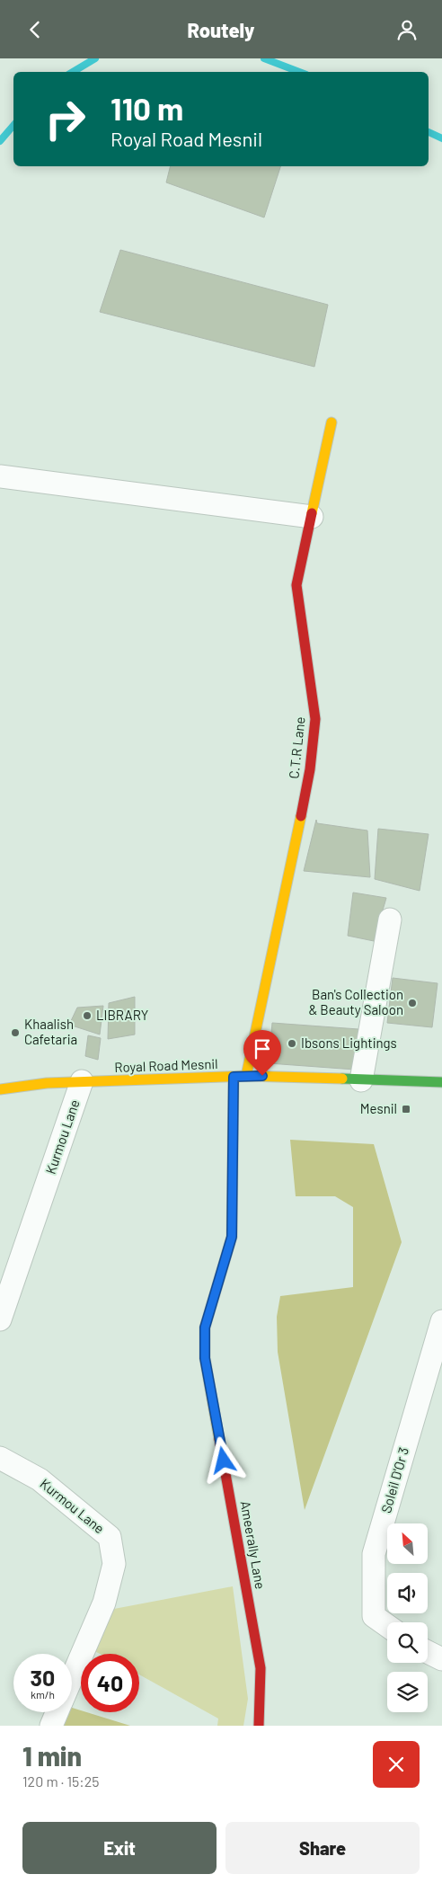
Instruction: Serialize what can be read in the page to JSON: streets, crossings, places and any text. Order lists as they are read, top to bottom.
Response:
{
  "streets": {
    "street": [
      "C.T.R Lane",
      "Royal Road Mesnil",
      "Kurmou Lane",
      "Soleil D'Or 3",
      "Ameerally Lane"
    ]
  },
  "crossings": [
    ["C.T.R Lane", "Royal Road Mesnil"],
    ["Royal Road Mesnil", "Kurmou Lane"],
    ["Royal Road Mesnil", "Ameerally Lane"]
  ],
  "places": {
    "other": [
      "Ban's Collection & Beauty Saloon",
      "LIBRARY",
      "Khaalish Cafetaria",
      "Ibsons Lightings"
    ],
    "transit": ["Mesnil"]
  },
  "north": "top left",
  "page": {
    "header": "Routely",
    "turn": ["110 m", "Royal Road Mesnil"],
    "speed": "30 km/h",
    "limit": "40",
    "heading": ["1 min", "120 m · 15:25"],
    "buttons": ["Exit", "Share"]
  }
}
